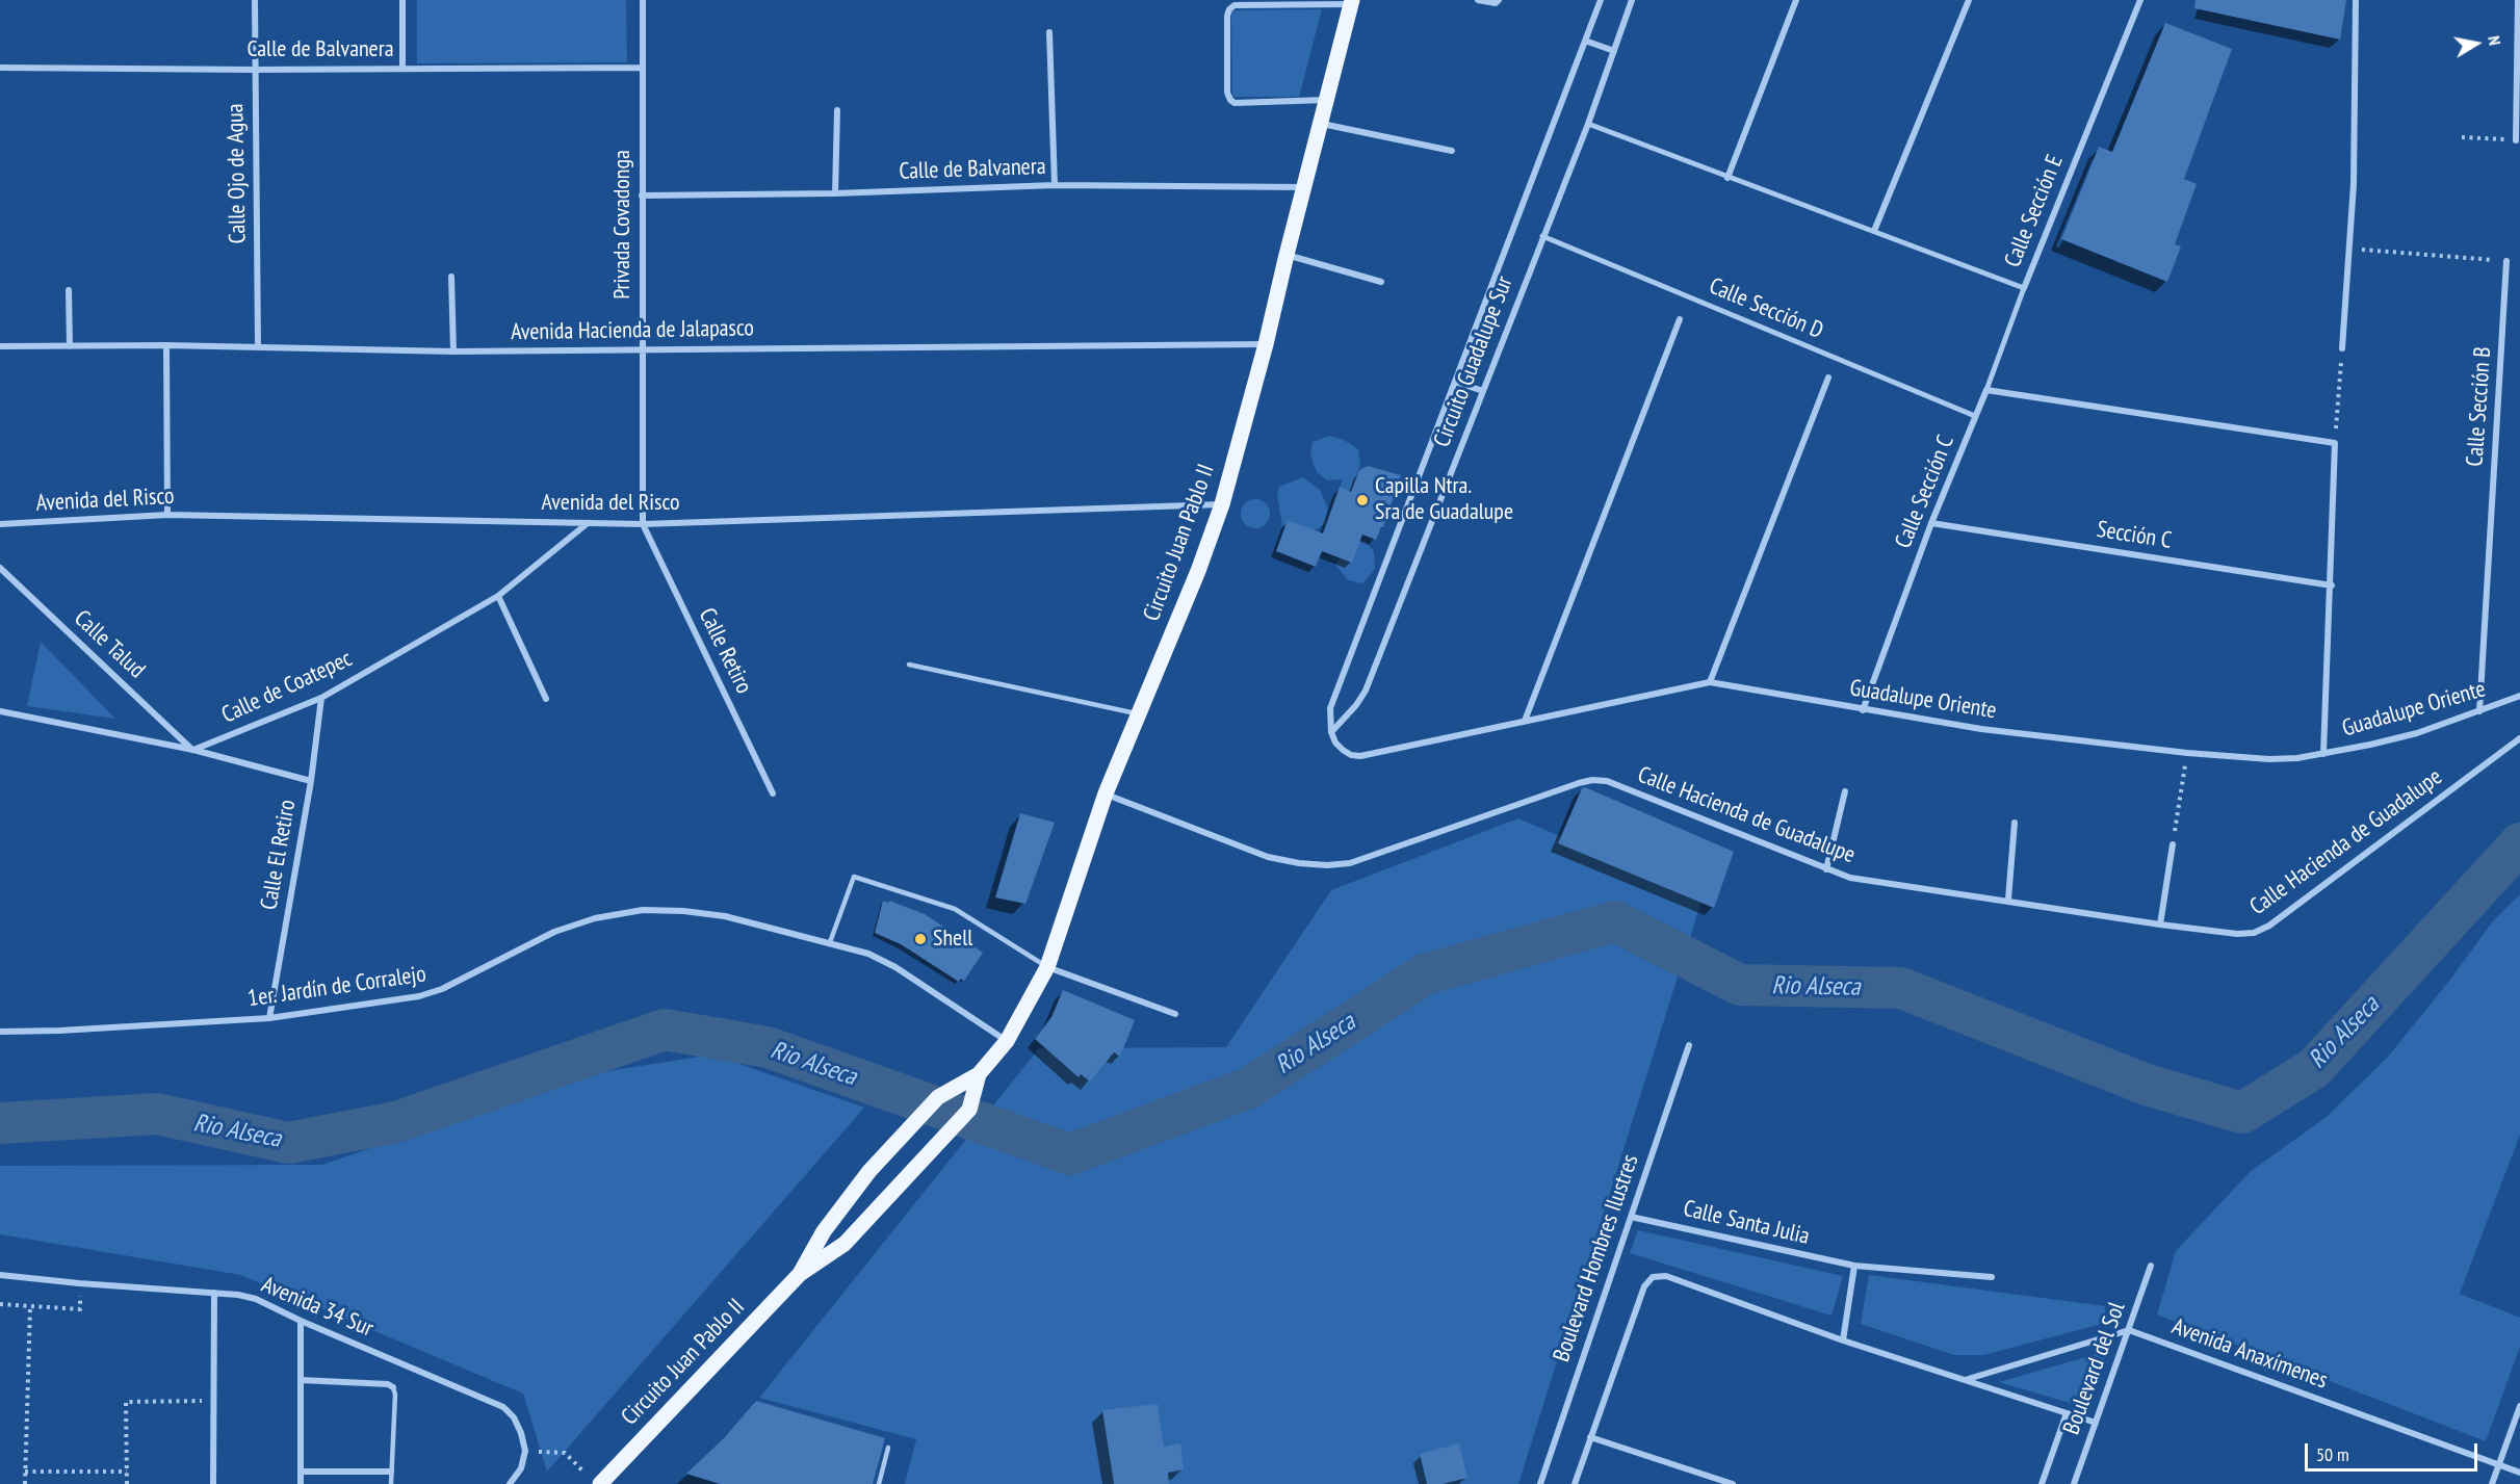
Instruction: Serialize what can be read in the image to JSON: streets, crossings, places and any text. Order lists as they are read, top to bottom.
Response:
{
  "streets": {
    "main road": ["Circuito Juan Pablo II"],
    "street": [
      "Calle de Balvanera",
      "Calle Ojo de Agua",
      "Calle Sección E",
      "Privada Covadonga",
      "Calle Sección D",
      "Avenida Hacienda de Jalapasco",
      "Circuito Guadalupe Sur",
      "Calle Sección B",
      "Calle Sección C",
      "Avenida del Risco",
      "Sección C",
      "Calle Talud",
      "Calle Retiro",
      "Calle de Coatepec",
      "Guadalupe Oriente",
      "Calle Hacienda de Guadalupe",
      "Calle El Retiro",
      "1er. Jardín de Corralejo",
      "Calle Santa Julia",
      "Boulevard Hombres Ilustres",
      "Avenida 34 Sur",
      "Avenida Anaxímenes",
      "Boulevard del Sol"
    ]
  },
  "crossings": [
    ["Calle de Balvanera", "Calle Ojo de Agua"],
    ["Calle de Balvanera", "Privada Covadonga"],
    ["Calle de Balvanera", "Circuito Juan Pablo II"],
    ["Calle Ojo de Agua", "Avenida Hacienda de Jalapasco"],
    ["Calle Sección E", "Circuito Guadalupe Sur"],
    ["Calle Sección E", "Calle Sección C"],
    ["Privada Covadonga", "Avenida Hacienda de Jalapasco"],
    ["Privada Covadonga", "Avenida del Risco"],
    ["Privada Covadonga", "Calle Retiro"],
    ["Calle Sección D", "Circuito Guadalupe Sur"],
    ["Calle Sección D", "Calle Sección C"],
    ["Calle Sección D", "Guadalupe Oriente"],
    ["Avenida Hacienda de Jalapasco", "Circuito Juan Pablo II"],
    ["Circuito Guadalupe Sur", "Guadalupe Oriente"],
    ["Calle Sección B", "Guadalupe Oriente"],
    ["Calle Sección C", "Sección C"],
    ["Calle Sección C", "Guadalupe Oriente"],
    ["Avenida del Risco", "Circuito Juan Pablo II"],
    ["Avenida del Risco", "Calle Retiro"],
    ["Avenida del Risco", "Calle de Coatepec"],
    ["Circuito Juan Pablo II", "Calle Hacienda de Guadalupe"],
    ["Circuito Juan Pablo II", "1er. Jardín de Corralejo"],
    ["Calle Talud", "Calle de Coatepec"],
    ["Calle de Coatepec", "Calle El Retiro"],
    ["Calle El Retiro", "1er. Jardín de Corralejo"],
    ["Calle Santa Julia", "Boulevard Hombres Ilustres"],
    ["Avenida Anaxímenes", "Boulevard del Sol"]
  ],
  "water": ["Rio Alseca"],
  "places": ["Capilla Ntra. Sra de Guadalupe", "Shell"],
  "scale_bar": "50 m",
  "north": "right"
}
